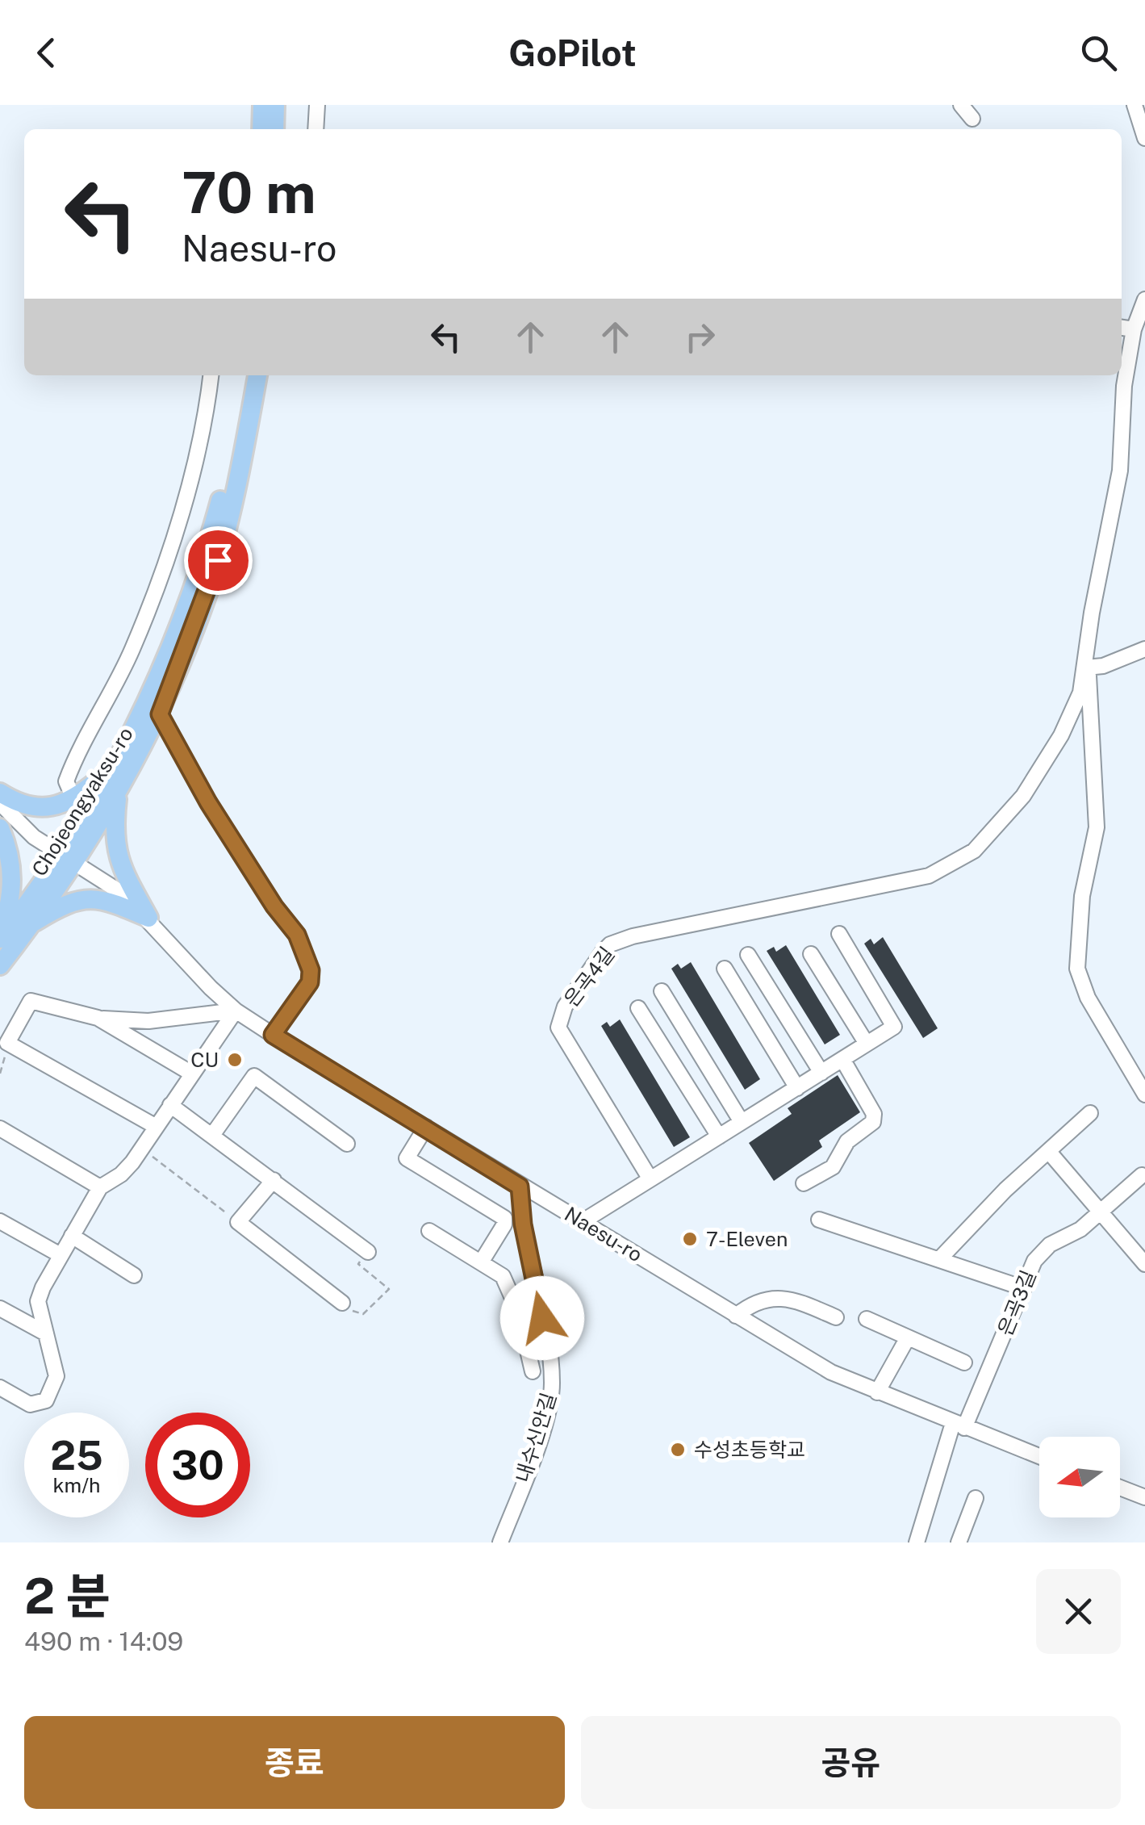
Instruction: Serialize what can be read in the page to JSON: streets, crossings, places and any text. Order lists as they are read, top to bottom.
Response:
{
  "streets": {
    "main road": ["Chojeongyaksu-ro"],
    "street": [
      "은곡4길",
      "Naesu-ro",
      "은곡3길",
      "내수신안길"
    ]
  },
  "crossings": [
    ["Chojeongyaksu-ro", "Naesu-ro"],
    ["Naesu-ro", "은곡3길"],
    ["Naesu-ro", "내수신안길"]
  ],
  "places": ["CU", "7-Eleven", "수성초등학교"],
  "north": "left",
  "page": {
    "header": "GoPilot",
    "turn": ["70 m", "Naesu-ro"],
    "speed": "25 km/h",
    "limit": "30",
    "heading": ["2 분", "490 m · 14:09"],
    "buttons": ["종료", "공유"]
  }
}
